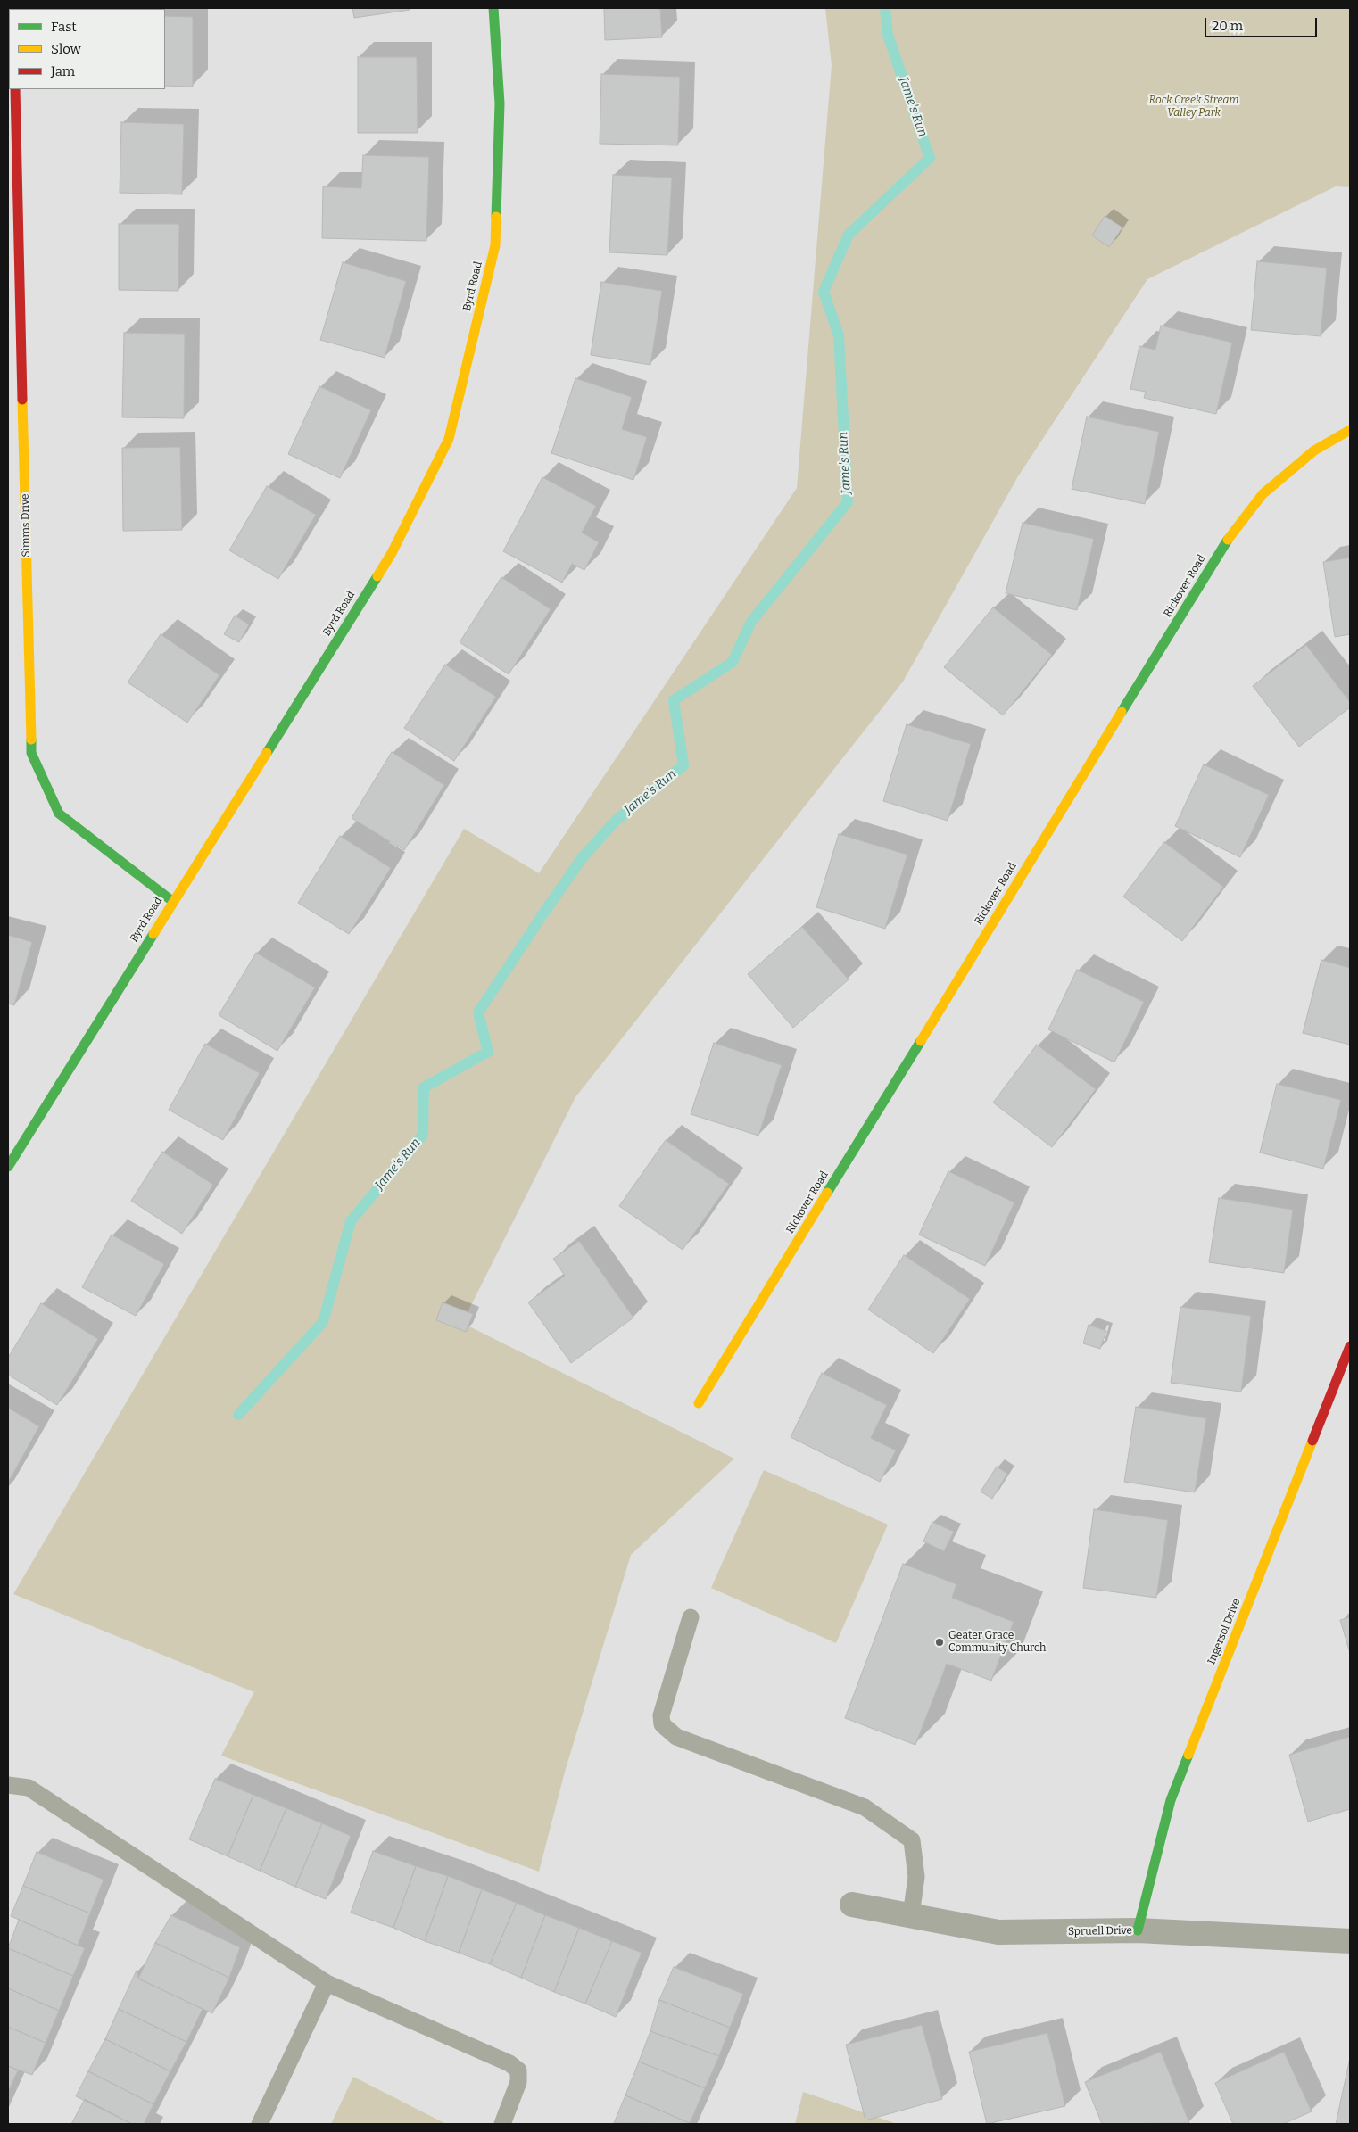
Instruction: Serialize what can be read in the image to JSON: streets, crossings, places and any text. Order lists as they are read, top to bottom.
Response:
{
  "streets": {
    "street": [
      "Byrd Road",
      "Simms Drive",
      "Rickover Road",
      "Ingersol Drive",
      "Spruell Drive"
    ]
  },
  "crossings": [
    ["Byrd Road", "Simms Drive"],
    ["Ingersol Drive", "Spruell Drive"]
  ],
  "water": ["Jame's Run"],
  "parks": ["Rock Creek Stream Valley Park"],
  "places": ["Geater Grace Community Church"],
  "legend": ["Fast", "Slow", "Jam"],
  "scale_bar": "20 m"
}
